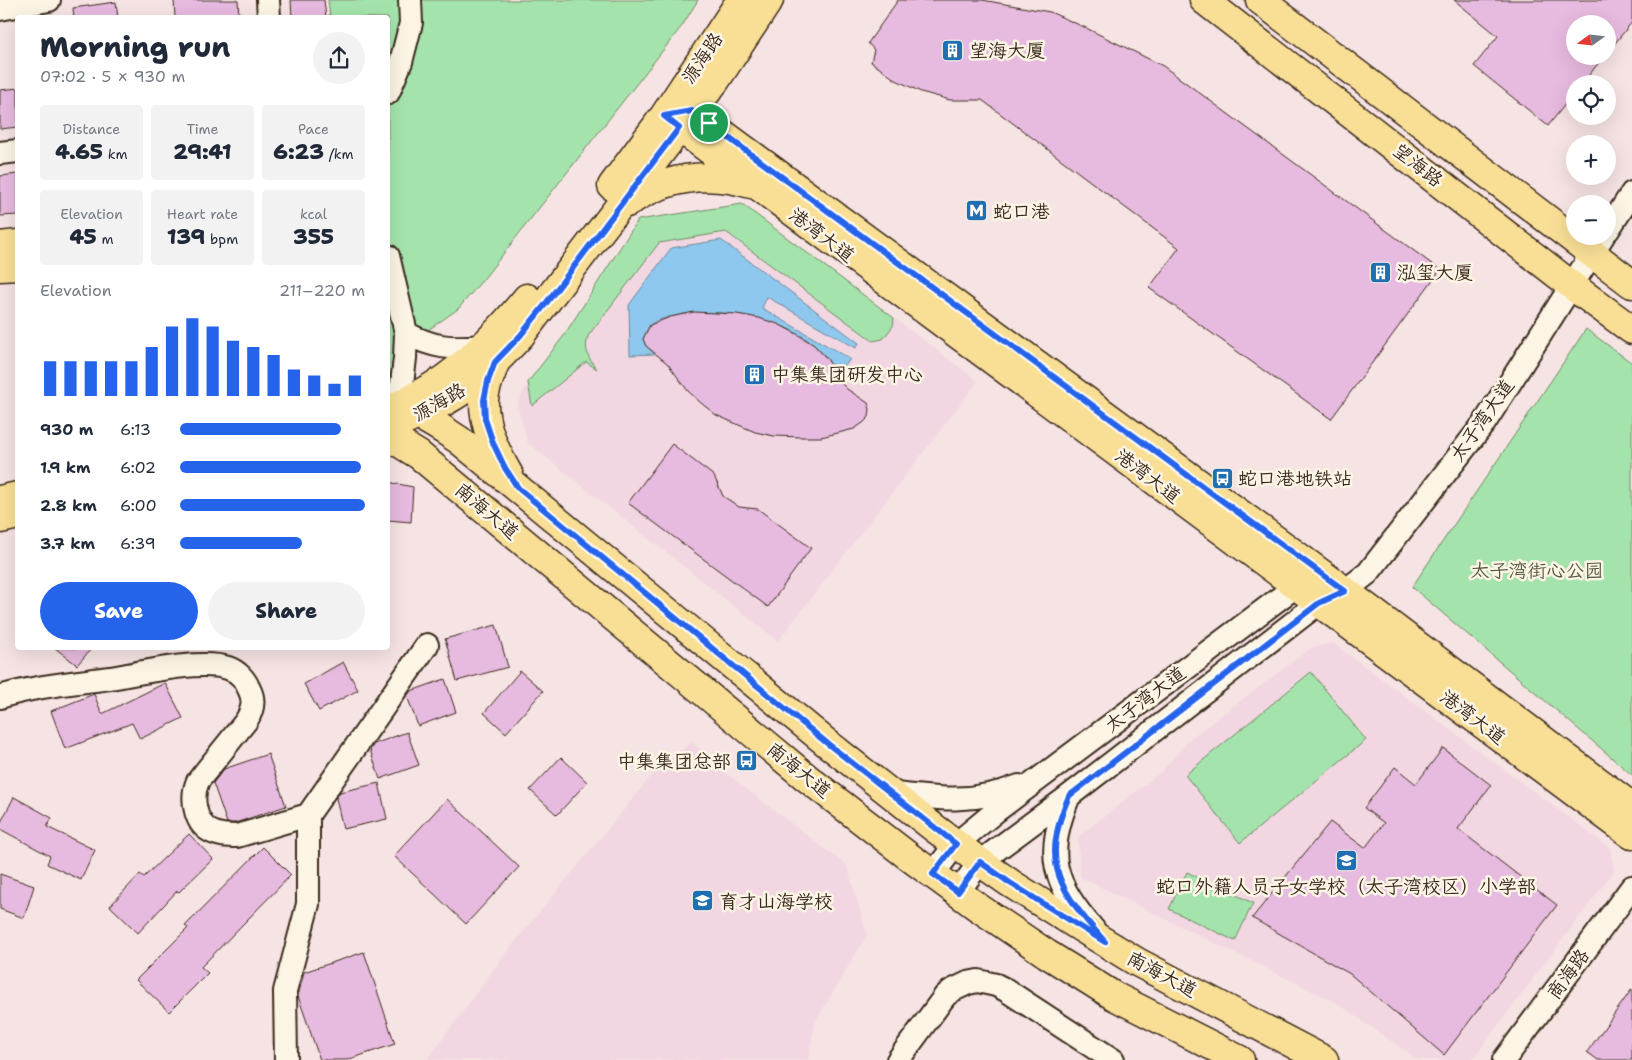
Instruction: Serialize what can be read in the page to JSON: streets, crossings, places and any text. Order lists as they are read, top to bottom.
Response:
{
  "streets": {
    "main road": [
      "源海路",
      "望海路",
      "港湾大道",
      "南海大道"
    ],
    "street": ["太子湾大道", "商海路"]
  },
  "crossings": [
    ["源海路", "港湾大道"],
    ["源海路", "南海大道"],
    ["望海路", "太子湾大道"],
    ["港湾大道", "太子湾大道"],
    ["太子湾大道", "南海大道"]
  ],
  "parks": ["太子湾街心公园"],
  "places": {
    "building": ["望海大厦", "泓玺大厦", "中集集团研发中心"],
    "metro station": ["蛇口港"],
    "bus stop": ["蛇口港地铁站", "中集集团总部"],
    "school or university": ["蛇口外籍人员子女学校（太子湾校区）小学部", "育才山海学校"]
  },
  "north": "left",
  "page": {
    "map_buttons": ["+", "−"],
    "heading": ["Morning run", "07:02 · 5 × 930 m"],
    "stats": [
      ["Distance", "4.65 km"],
      ["Time", "29:41"],
      ["Pace", "6:23 /km"],
      ["Elevation", "45 m"],
      ["Heart rate", "139 bpm"],
      ["kcal", "355"]
    ],
    "chart": ["Elevation", "211–220 m"],
    "list": [
      {
        "name": "930 m",
        "note": "6:13"
      },
      {
        "name": "1.9 km",
        "note": "6:02"
      },
      {
        "name": "2.8 km",
        "note": "6:00"
      },
      {
        "name": "3.7 km",
        "note": "6:39"
      }
    ],
    "buttons": ["Save", "Share"]
  }
}
